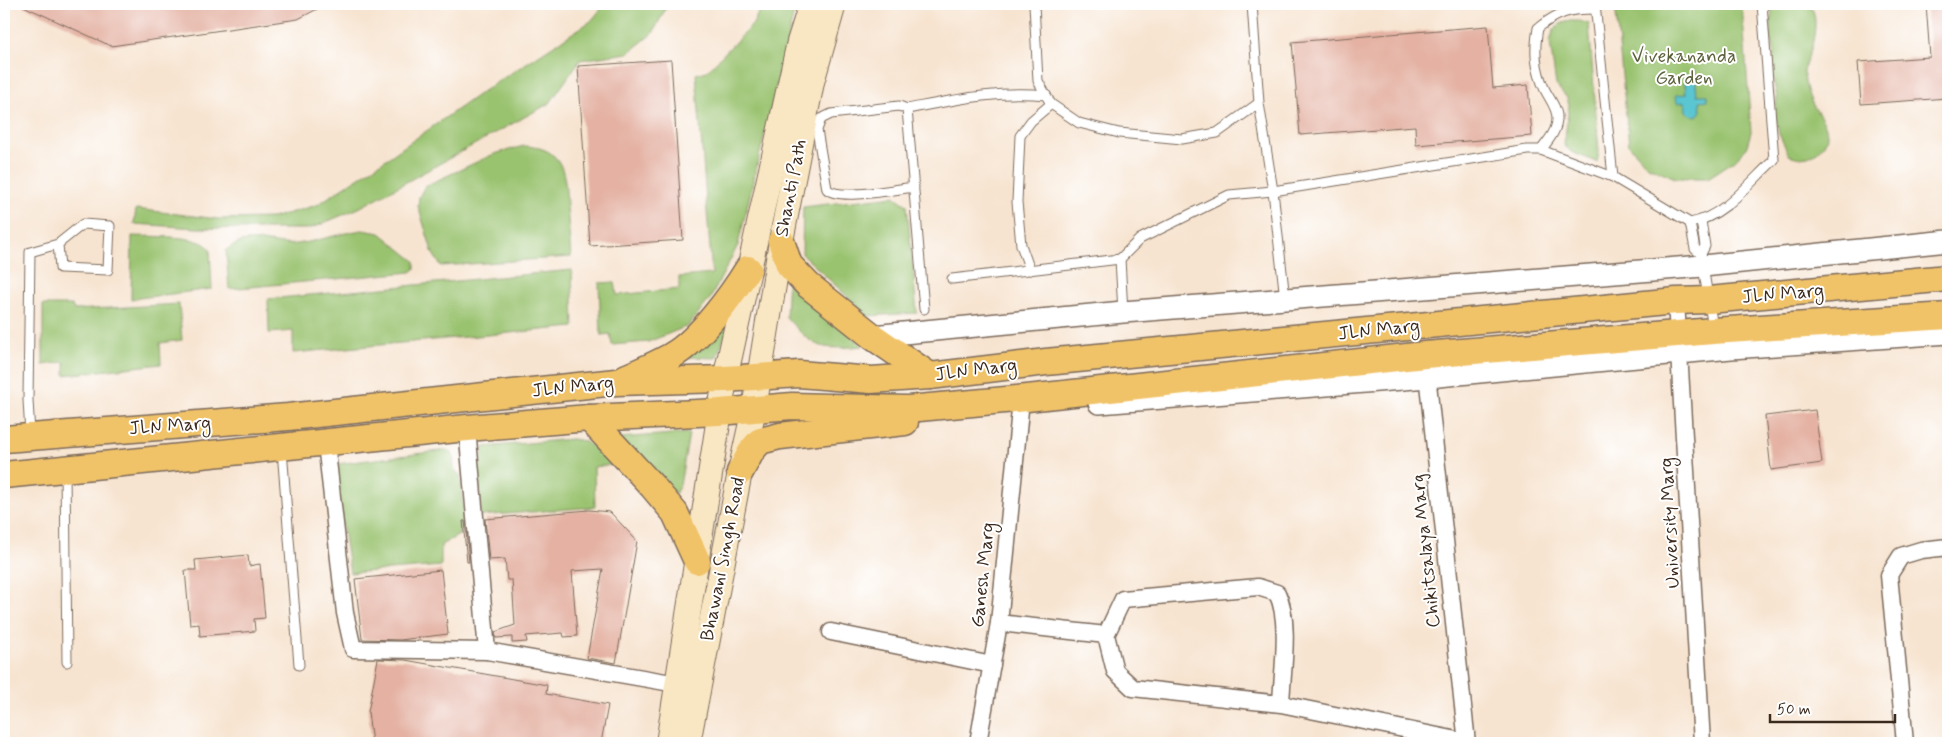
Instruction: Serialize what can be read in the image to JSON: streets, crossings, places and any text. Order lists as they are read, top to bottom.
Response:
{
  "streets": {
    "main road": ["Shanti Path", "JLN Marg", "Bhawani Singh Road"],
    "street": ["University Marg", "Chikitsalaya Marg", "Ganesh Marg"]
  },
  "crossings": [
    ["Shanti Path", "JLN Marg"],
    ["Shanti Path", "Bhawani Singh Road"],
    ["JLN Marg", "University Marg"],
    ["JLN Marg", "Chikitsalaya Marg"],
    ["JLN Marg", "Bhawani Singh Road"],
    ["JLN Marg", "Ganesh Marg"]
  ],
  "parks": ["Vivekananda Garden"],
  "scale_bar": "50 m"
}
